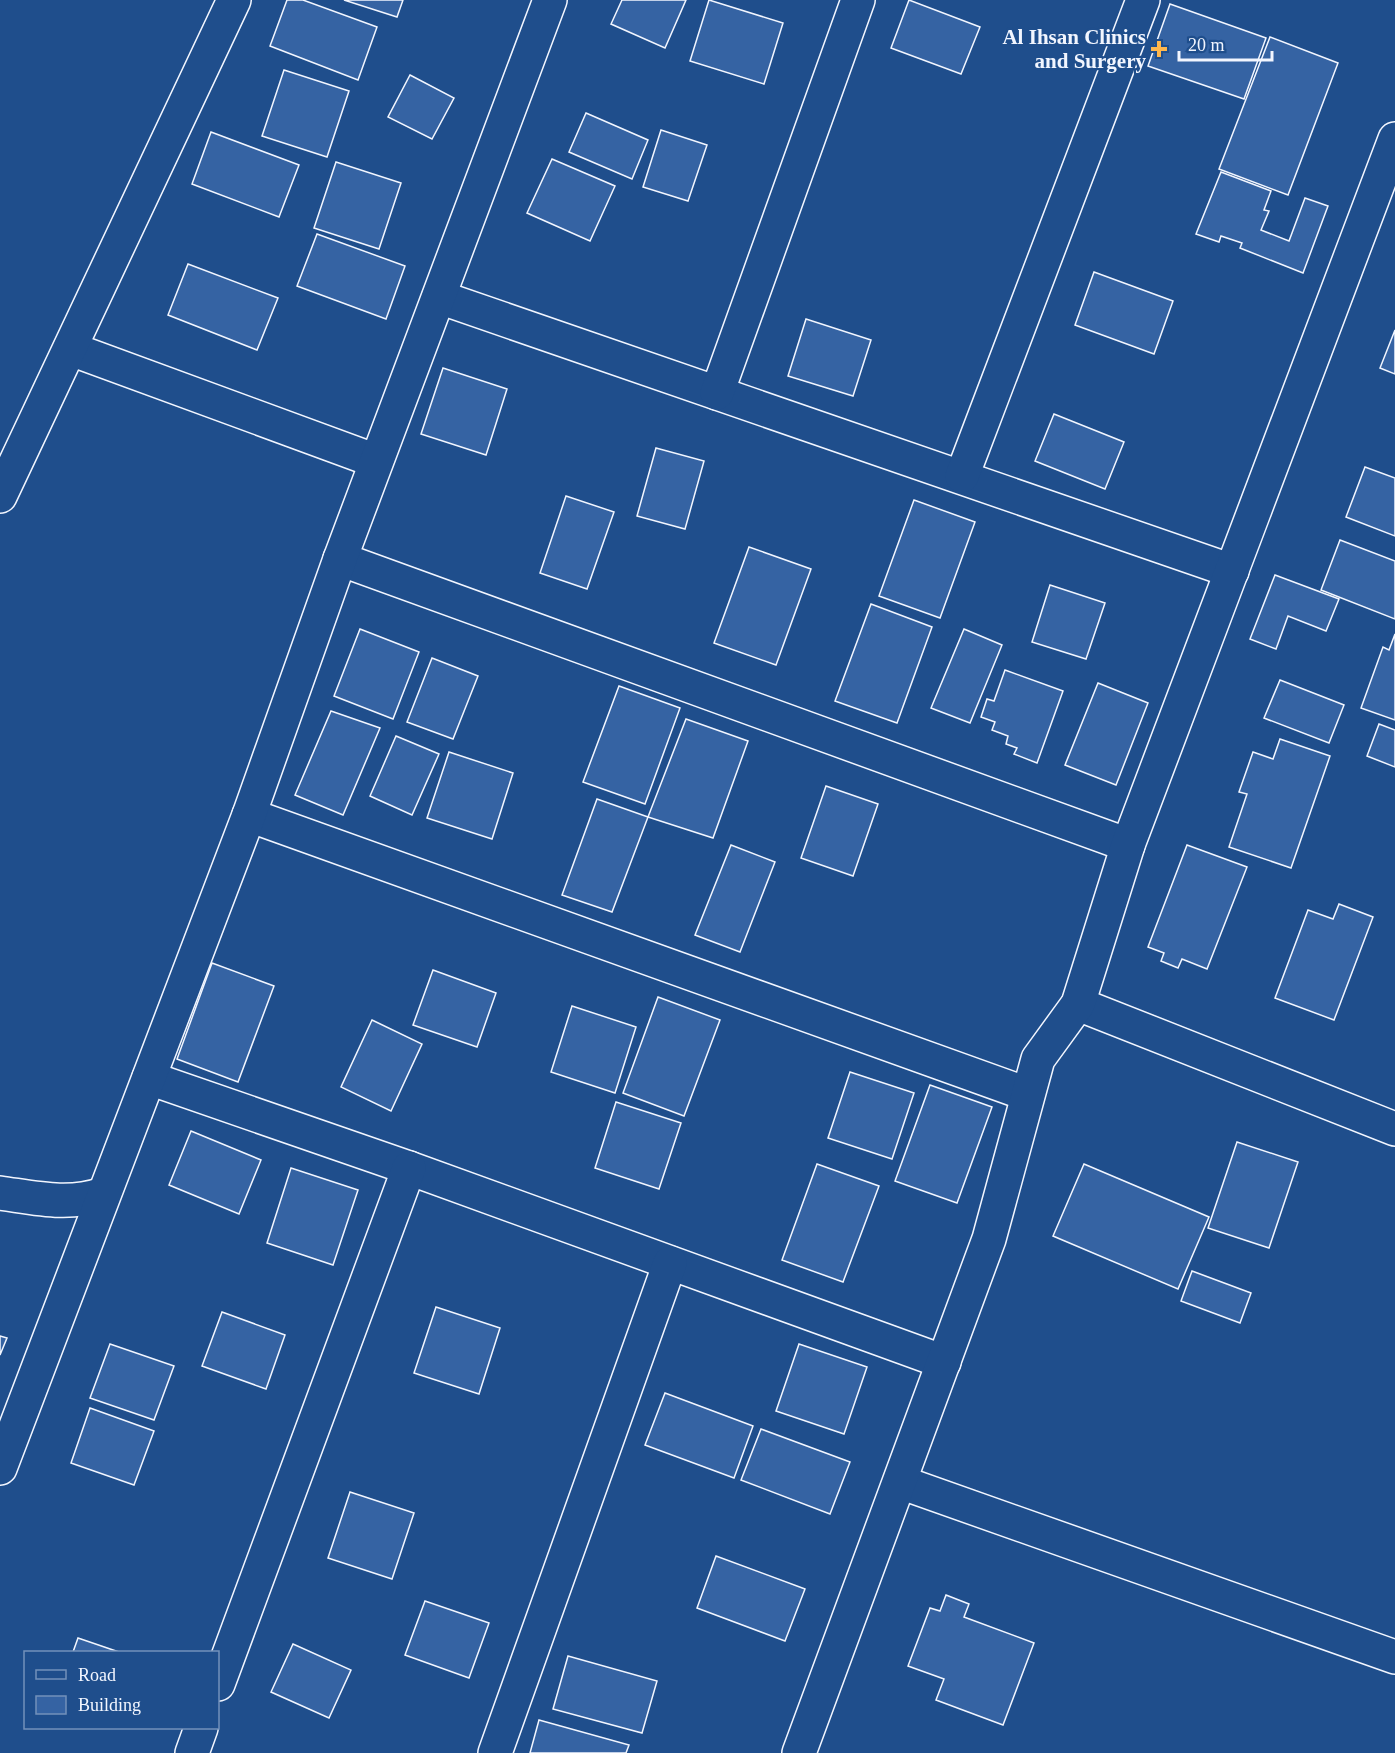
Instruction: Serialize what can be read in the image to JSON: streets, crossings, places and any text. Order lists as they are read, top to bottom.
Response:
{
  "places": {
    "health": ["Al Ihsan Clinics and Surgery"]
  },
  "legend": ["Road", "Building"],
  "scale_bar": "20 m"
}
